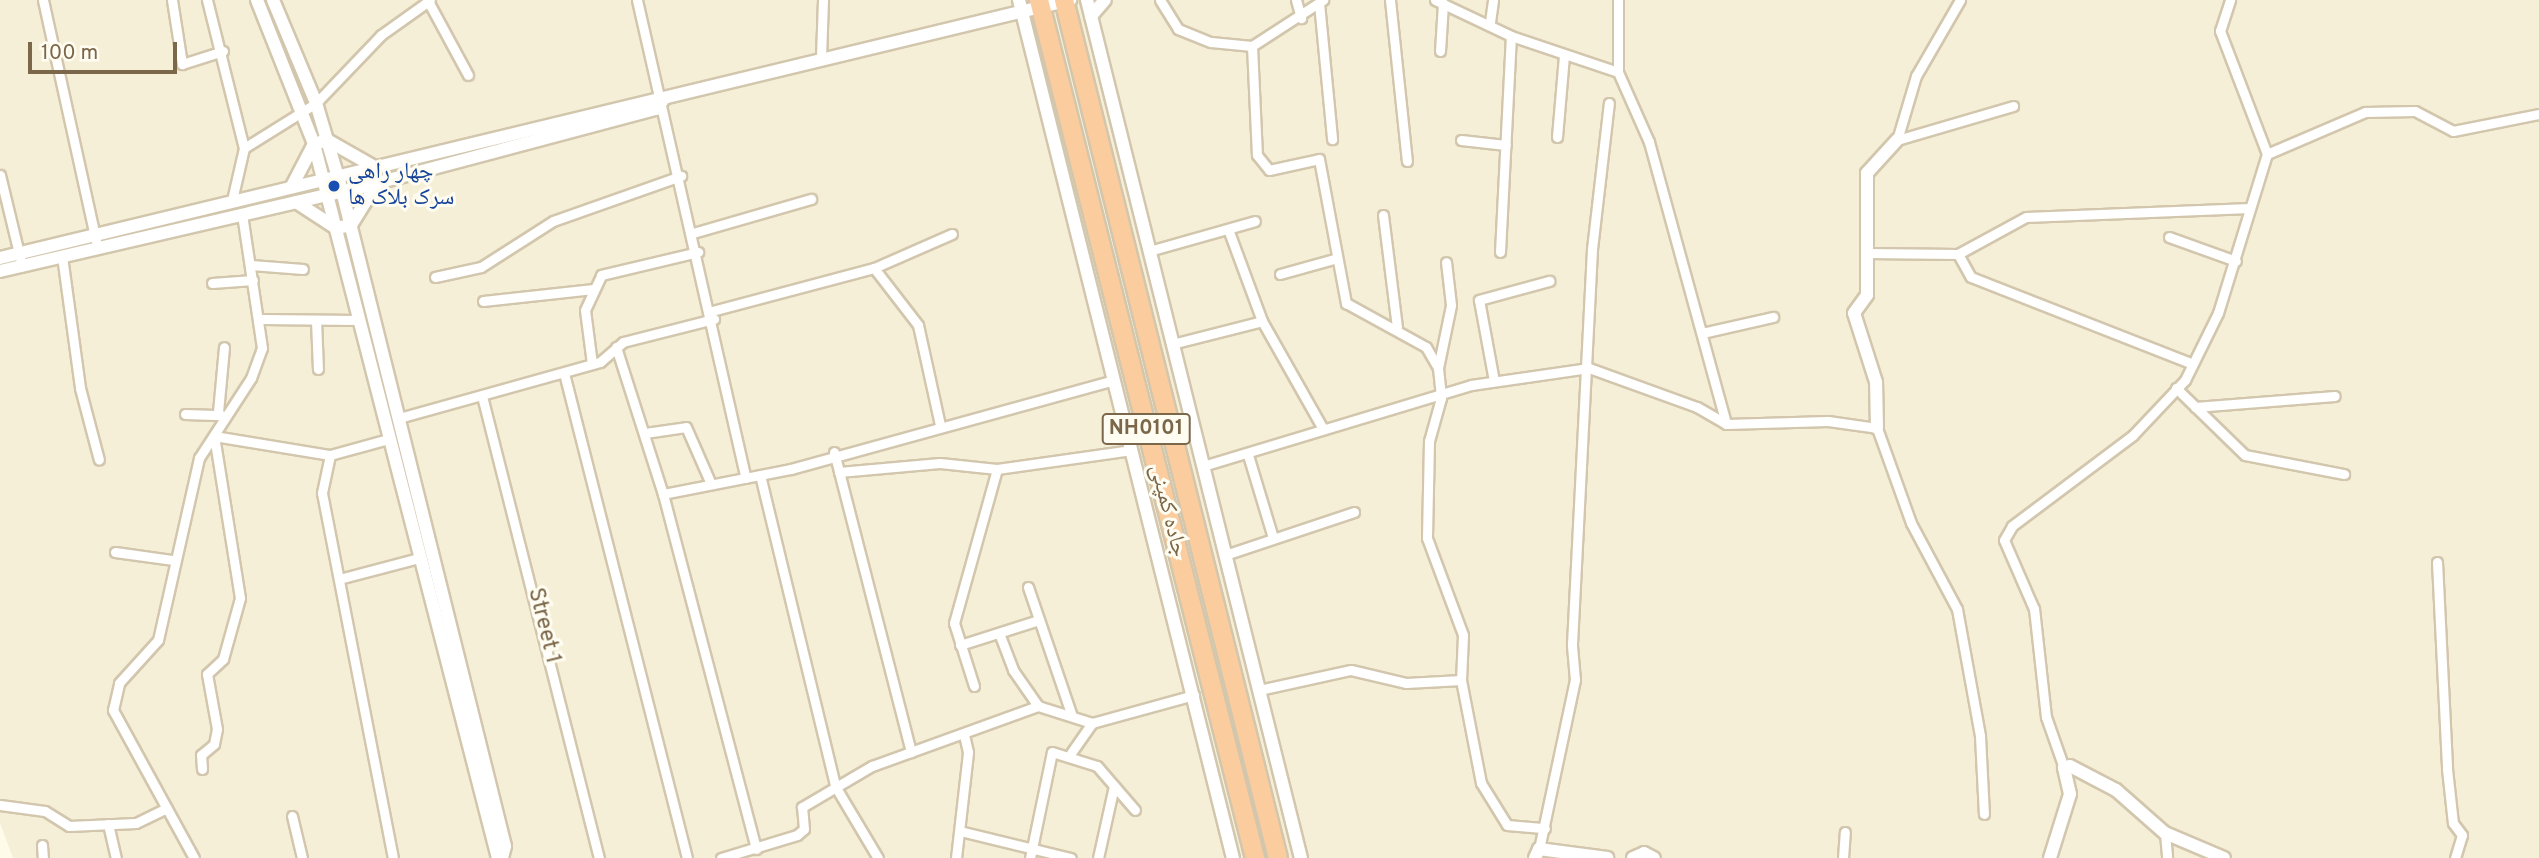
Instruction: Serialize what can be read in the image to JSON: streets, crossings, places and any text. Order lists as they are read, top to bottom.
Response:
{
  "streets": {
    "highway": ["NH0101", "جاده کمپنی"],
    "street": ["Street 1"]
  },
  "places": ["چهار راهی سرک بلاک ها"],
  "scale_bar": "100 m"
}
